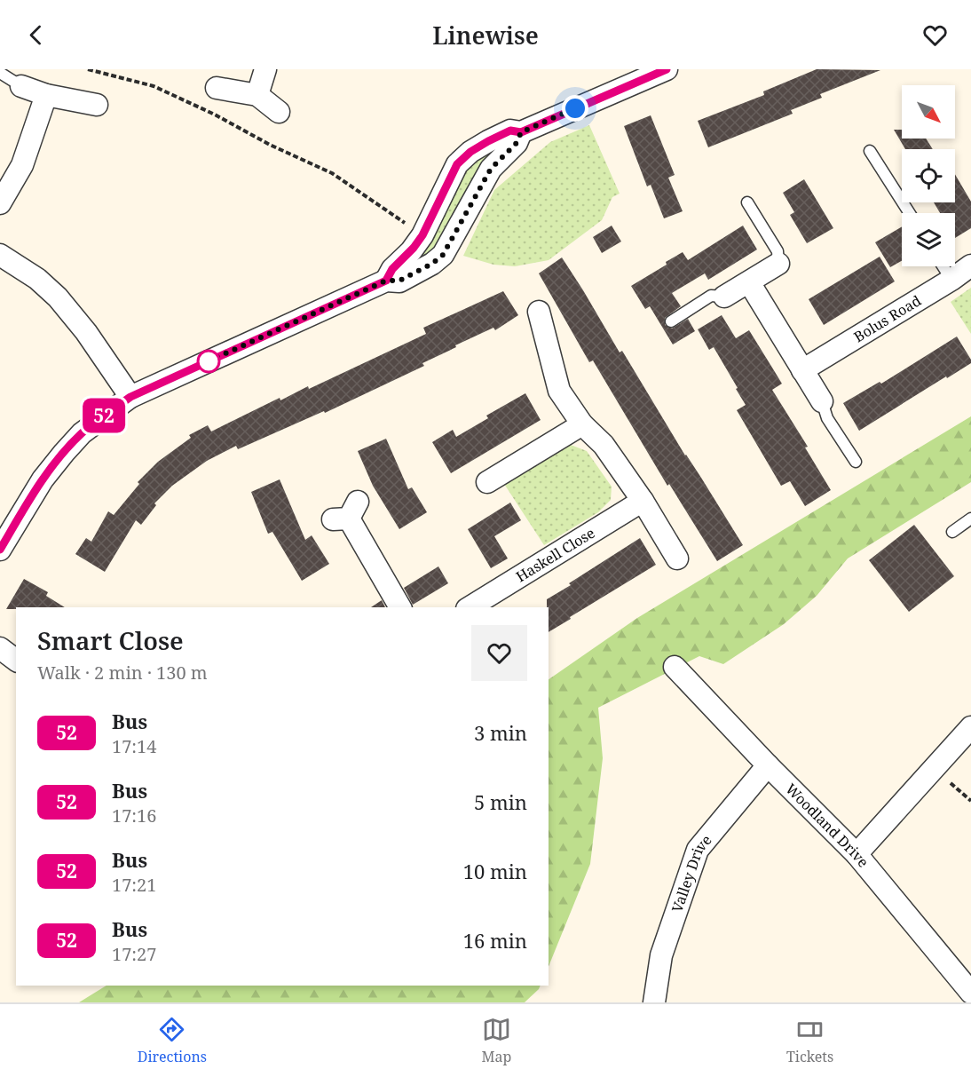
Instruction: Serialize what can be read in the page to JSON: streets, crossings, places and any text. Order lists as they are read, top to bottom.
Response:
{
  "streets": {
    "street": [
      "Bolus Road",
      "Haskell Close",
      "Woodland Drive",
      "Valley Drive"
    ]
  },
  "crossings": [
    ["Woodland Drive", "Valley Drive"]
  ],
  "lines": ["bus line 52"],
  "north": "bottom right",
  "page": {
    "header": "Linewise",
    "on_map": "52",
    "heading": ["Smart Close", "Walk · 2 min · 130 m"],
    "list": [
      {
        "mark": "52",
        "name": "Bus",
        "note": "17:14",
        "value": "3 min"
      },
      {
        "mark": "52",
        "name": "Bus",
        "note": "17:16",
        "value": "5 min"
      },
      {
        "mark": "52",
        "name": "Bus",
        "note": "17:21",
        "value": "10 min"
      },
      {
        "mark": "52",
        "name": "Bus",
        "note": "17:27",
        "value": "16 min"
      }
    ],
    "tabs": ["Directions", "Map", "Tickets"]
  }
}
